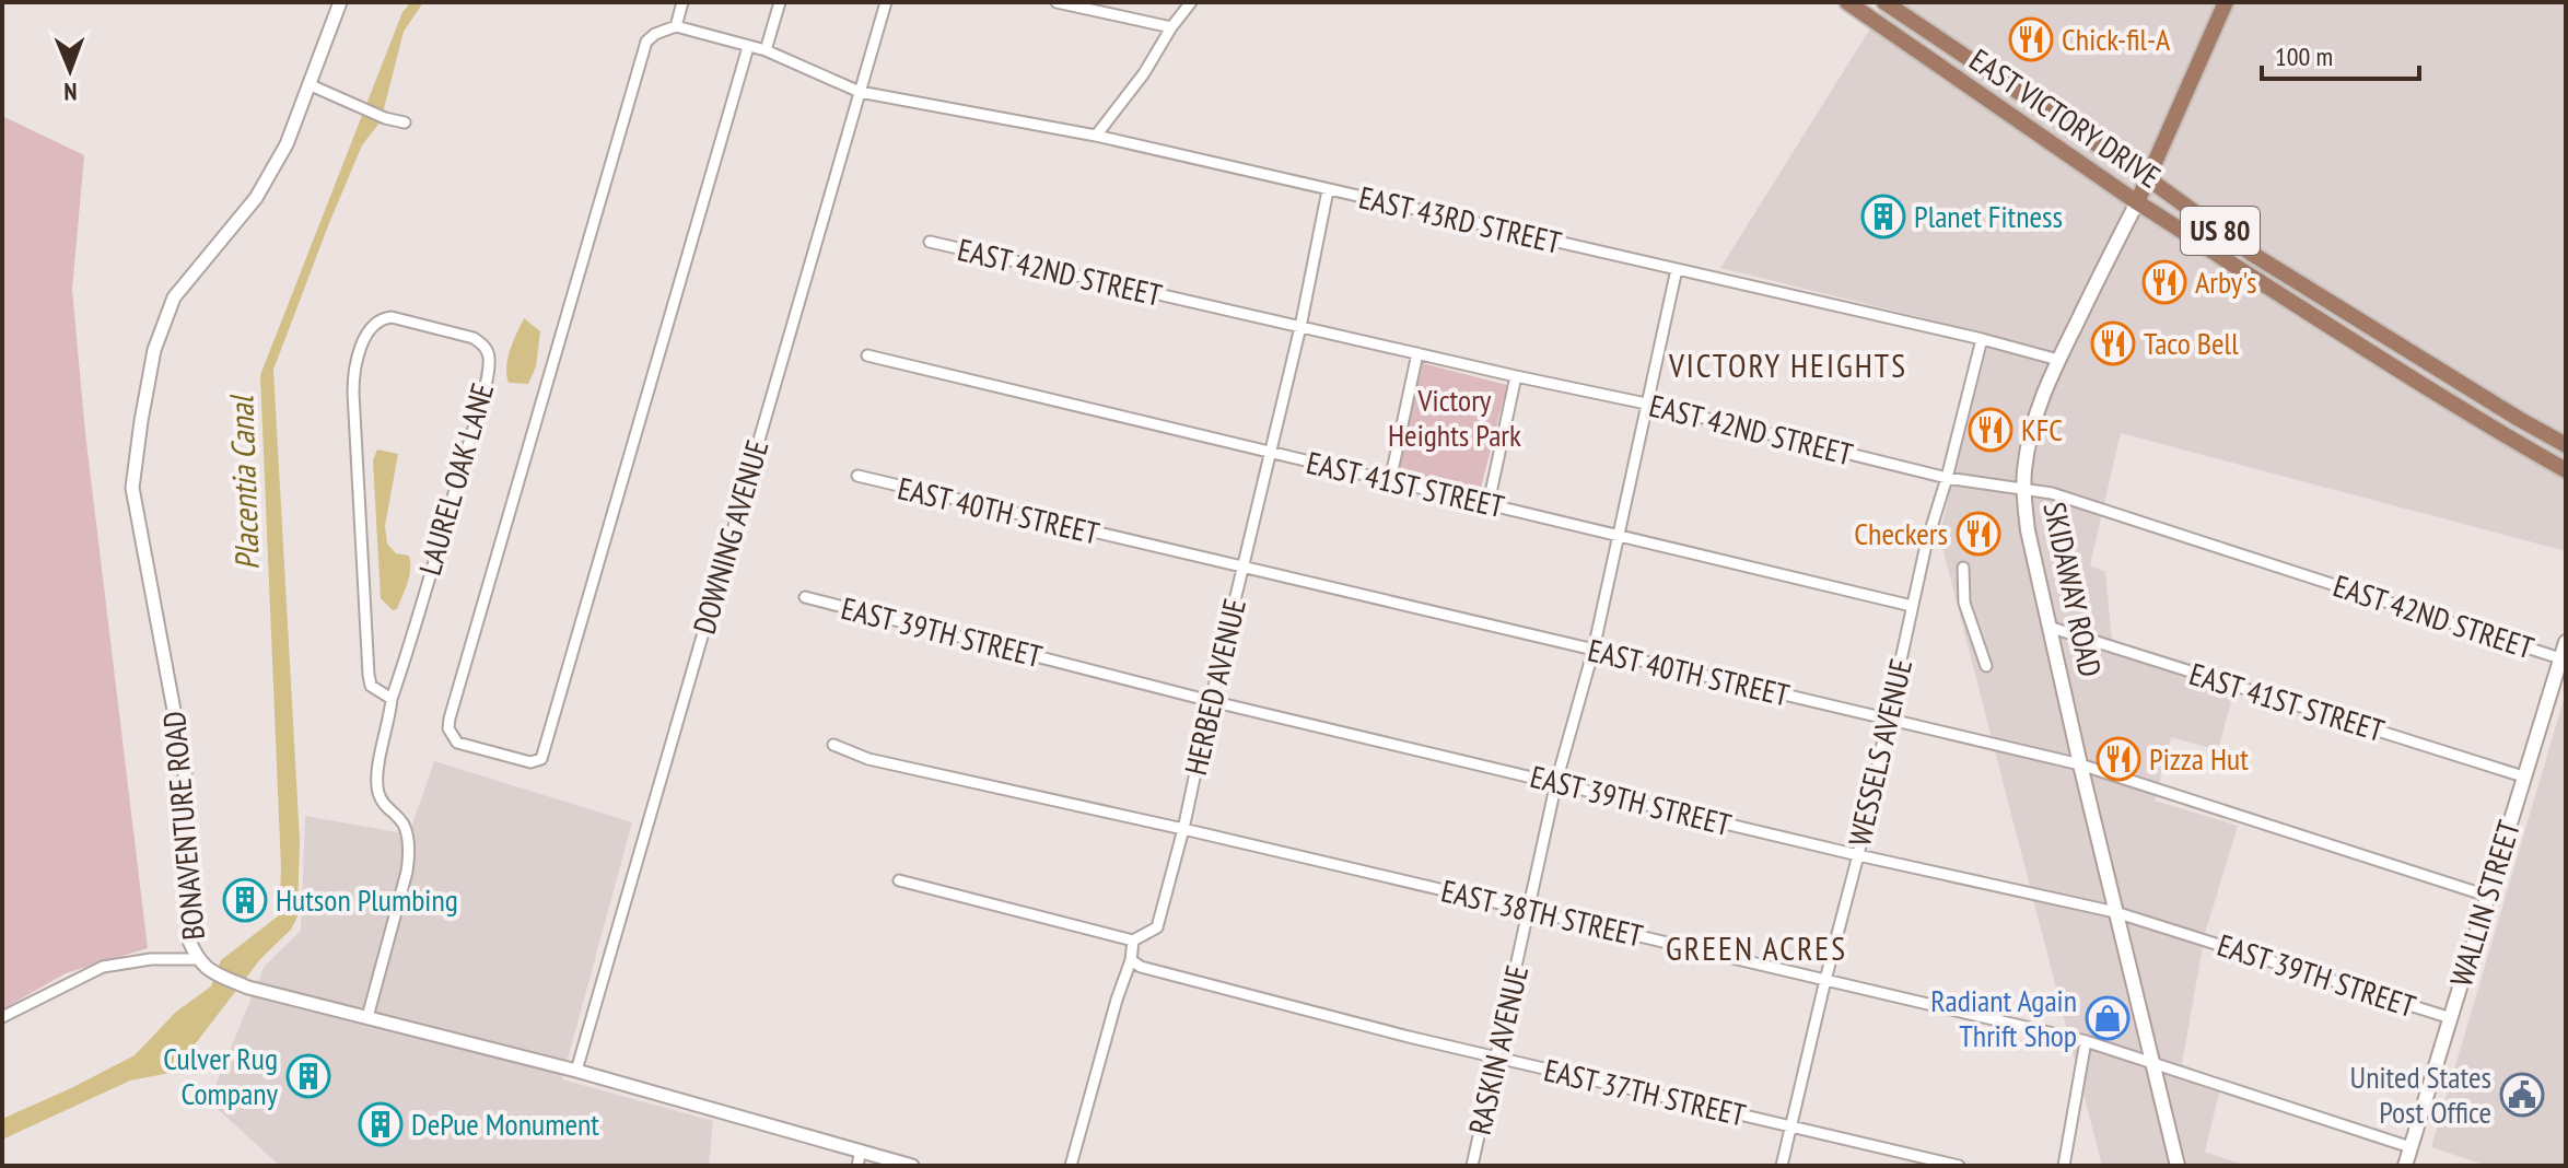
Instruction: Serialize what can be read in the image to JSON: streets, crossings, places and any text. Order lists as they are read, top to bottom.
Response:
{
  "streets": {
    "main road": [
      "EAST VICTORY DRIVE",
      "US 80",
      "SKIDAWAY ROAD",
      "WALLIN STREET"
    ],
    "street": [
      "EAST 43RD STREET",
      "EAST 42ND STREET",
      "LAUREL OAK LANE",
      "EAST 41ST STREET",
      "EAST 40TH STREET",
      "DOWNING AVENUE",
      "EAST 39TH STREET",
      "HERBED AVENUE",
      "WESSELS AVENUE",
      "BONAVENTURE ROAD",
      "EAST 38TH STREET",
      "RASKIN AVENUE",
      "EAST 37TH STREET"
    ]
  },
  "crossings": [
    ["EAST VICTORY DRIVE", "SKIDAWAY ROAD"],
    ["EAST 43RD STREET", "DOWNING AVENUE"],
    ["EAST 43RD STREET", "SKIDAWAY ROAD"],
    ["EAST 43RD STREET", "HERBED AVENUE"],
    ["EAST 43RD STREET", "WESSELS AVENUE"],
    ["EAST 43RD STREET", "RASKIN AVENUE"],
    ["EAST 42ND STREET", "SKIDAWAY ROAD"],
    ["EAST 42ND STREET", "HERBED AVENUE"],
    ["EAST 42ND STREET", "WESSELS AVENUE"],
    ["EAST 42ND STREET", "WALLIN STREET"],
    ["EAST 42ND STREET", "RASKIN AVENUE"],
    ["LAUREL OAK LANE", "BONAVENTURE ROAD"],
    ["EAST 41ST STREET", "SKIDAWAY ROAD"],
    ["EAST 41ST STREET", "HERBED AVENUE"],
    ["EAST 41ST STREET", "WESSELS AVENUE"],
    ["EAST 41ST STREET", "WALLIN STREET"],
    ["EAST 41ST STREET", "RASKIN AVENUE"],
    ["EAST 40TH STREET", "SKIDAWAY ROAD"],
    ["EAST 40TH STREET", "HERBED AVENUE"],
    ["EAST 40TH STREET", "WESSELS AVENUE"],
    ["EAST 40TH STREET", "WALLIN STREET"],
    ["EAST 40TH STREET", "RASKIN AVENUE"],
    ["DOWNING AVENUE", "BONAVENTURE ROAD"],
    ["SKIDAWAY ROAD", "EAST 39TH STREET"],
    ["SKIDAWAY ROAD", "EAST 38TH STREET"],
    ["EAST 39TH STREET", "HERBED AVENUE"],
    ["EAST 39TH STREET", "WESSELS AVENUE"],
    ["EAST 39TH STREET", "WALLIN STREET"],
    ["EAST 39TH STREET", "RASKIN AVENUE"],
    ["HERBED AVENUE", "EAST 38TH STREET"],
    ["WESSELS AVENUE", "EAST 38TH STREET"],
    ["WESSELS AVENUE", "EAST 37TH STREET"],
    ["WALLIN STREET", "EAST 38TH STREET"],
    ["EAST 38TH STREET", "RASKIN AVENUE"],
    ["RASKIN AVENUE", "EAST 37TH STREET"]
  ],
  "districts": ["VICTORY HEIGHTS", "GREEN ACRES"],
  "water": ["Placentia Canal"],
  "parks": ["Victory Heights Park"],
  "places": {
    "restaurant": [
      "Chick-fil-A",
      "Arby's",
      "Taco Bell",
      "KFC",
      "Checkers",
      "Pizza Hut"
    ],
    "building": [
      "Planet Fitness",
      "Hutson Plumbing",
      "Culver Rug Company",
      "DePue Monument"
    ],
    "shop": ["Radiant Again Thrift Shop"],
    "public building": ["United States Post Office"]
  },
  "scale_bar": "100 m",
  "north": "bottom"
}
